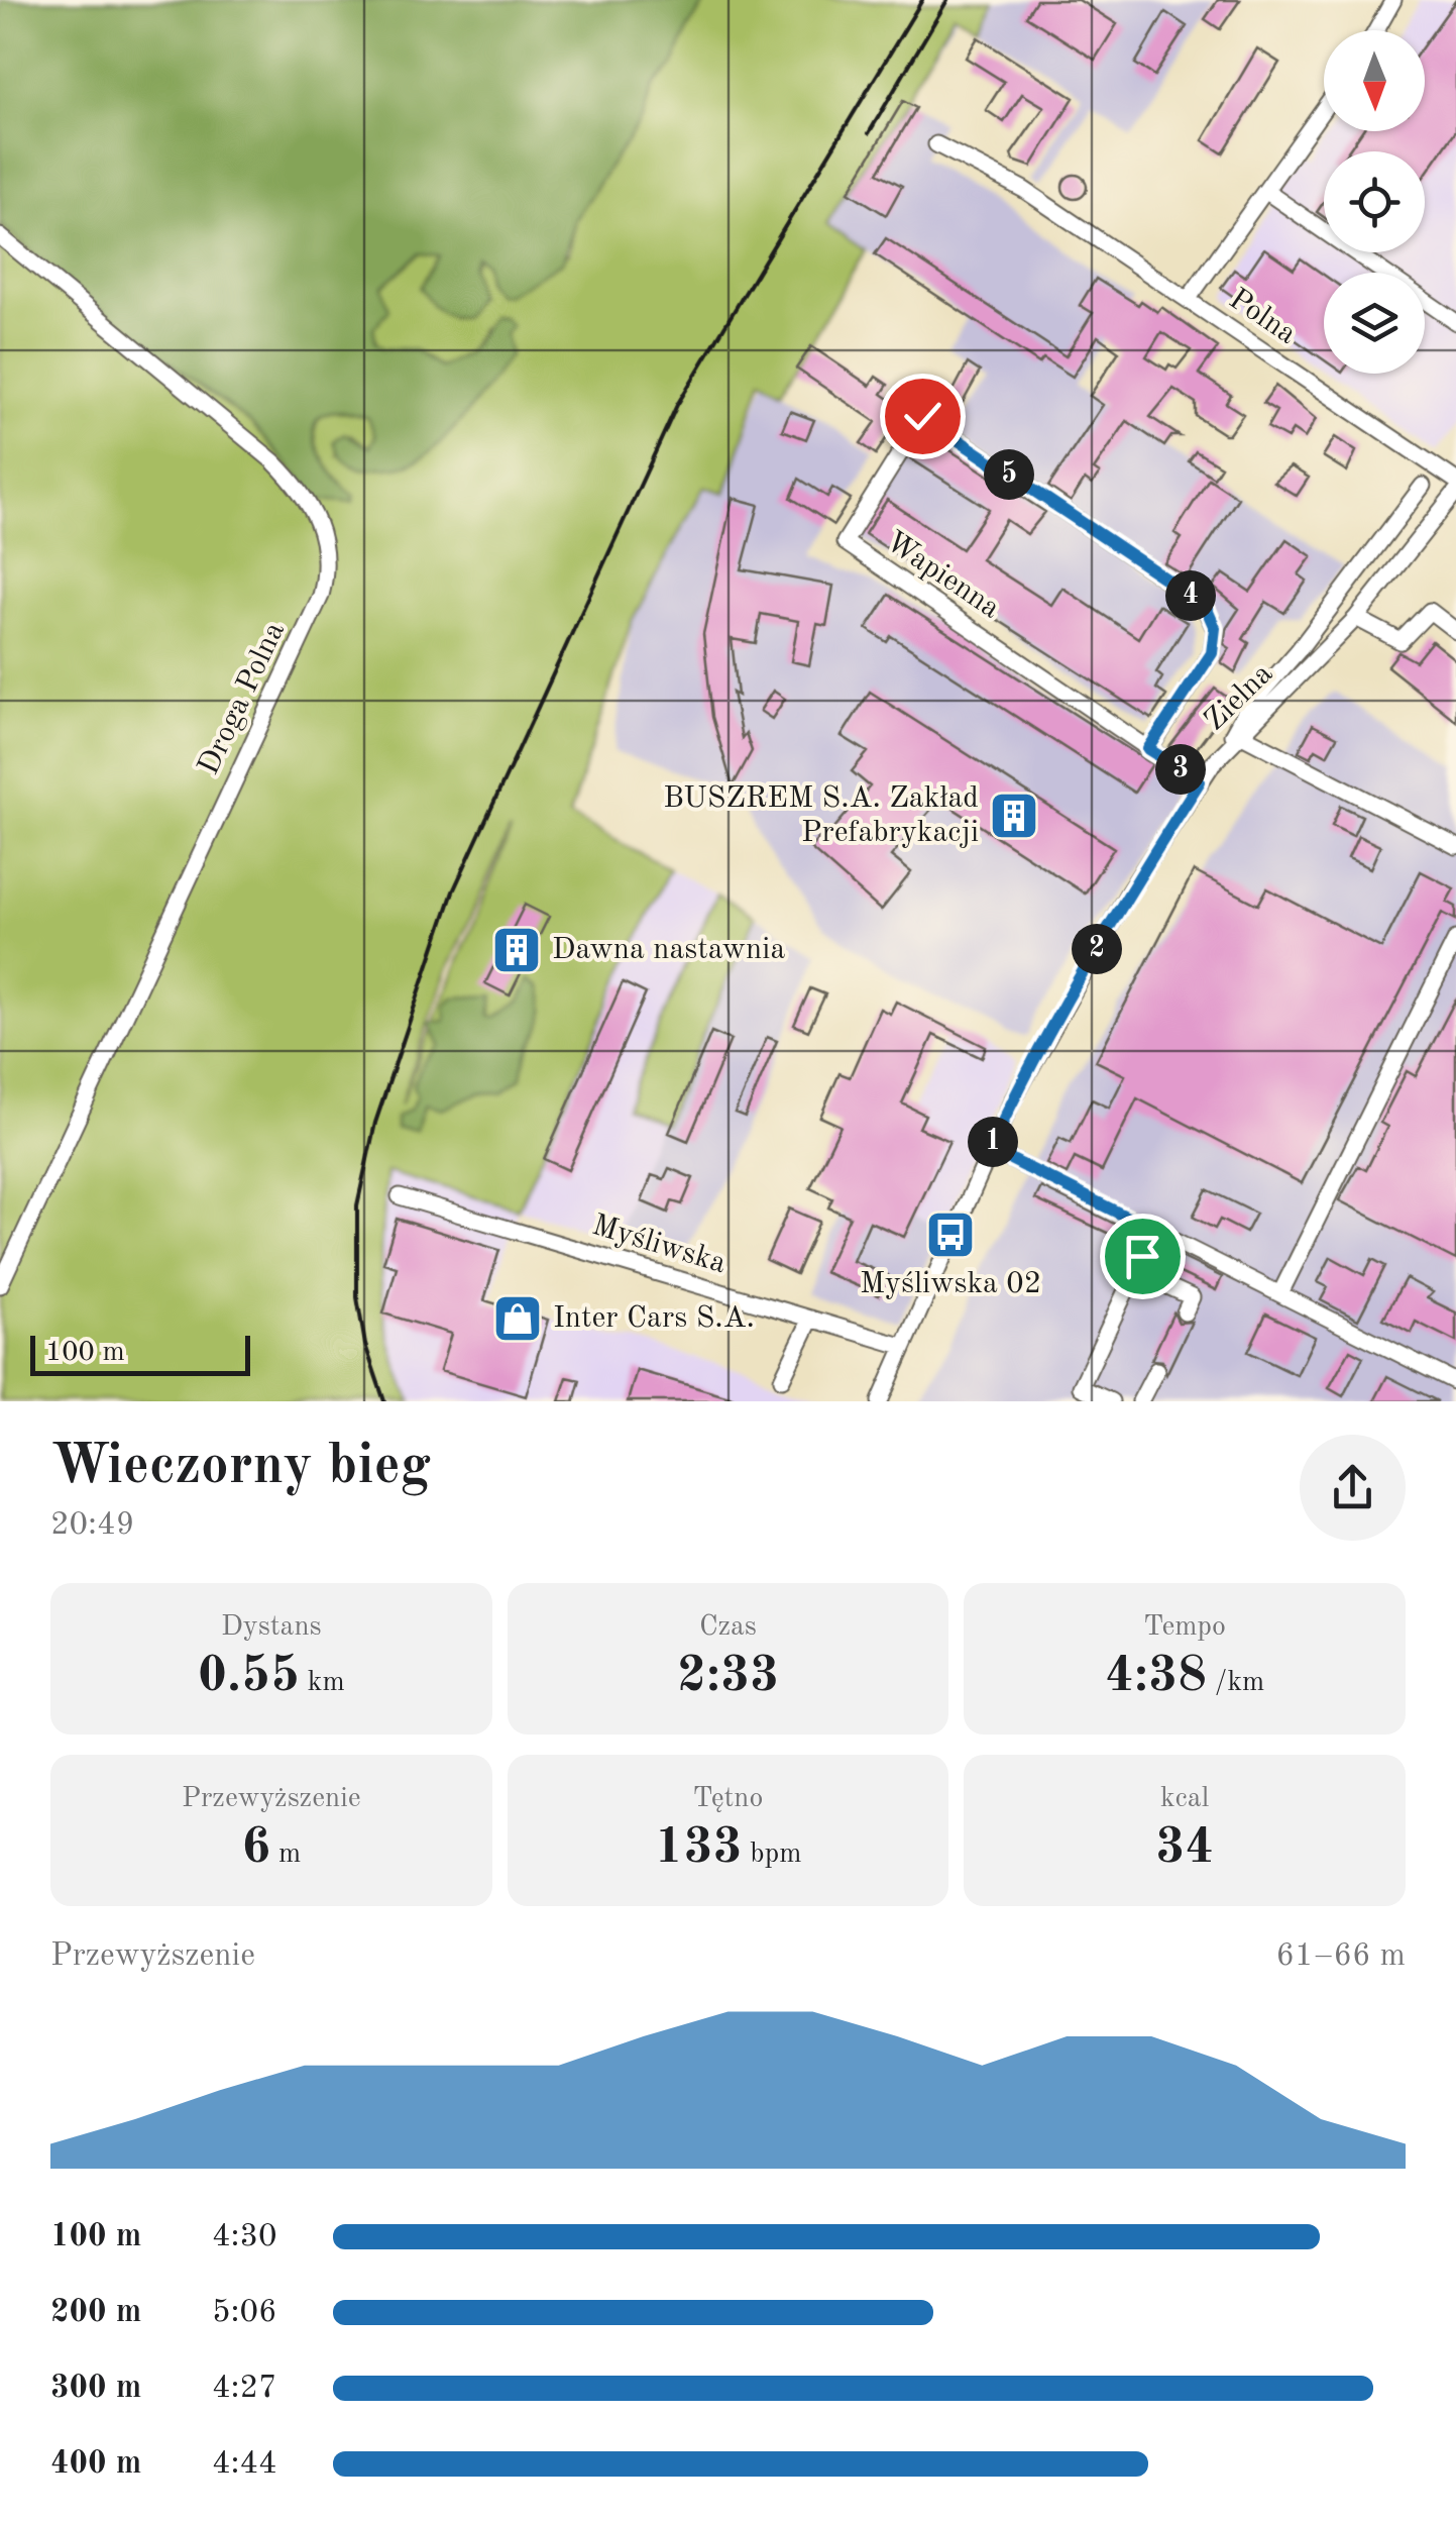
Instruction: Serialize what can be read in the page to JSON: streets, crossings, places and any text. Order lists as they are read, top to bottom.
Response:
{
  "streets": {
    "street": [
      "Polna",
      "Wapienna",
      "Zielna",
      "Droga Polna",
      "Myśliwska"
    ]
  },
  "crossings": [
    ["Wapienna", "Zielna"],
    ["Zielna", "Myśliwska"]
  ],
  "places": {
    "building": ["BUSZREM S.A. Zakład Prefabrykacji", "Dawna nastawnia"],
    "bus stop": ["Myśliwska 02"],
    "shop": ["Inter Cars S.A."]
  },
  "scale_bar": "100 m",
  "north": "bottom",
  "page": {
    "pins": [
      "5",
      "4",
      "3",
      "2",
      "1"
    ],
    "scale": "100 m",
    "heading": ["Wieczorny bieg", "20:49"],
    "stats": [
      ["Dystans", "0.55 km"],
      ["Czas", "2:33"],
      ["Tempo", "4:38 /km"],
      ["Przewyższenie", "6 m"],
      ["Tętno", "133 bpm"],
      ["kcal", "34"]
    ],
    "chart": ["Przewyższenie", "61–66 m"],
    "list": [
      {
        "name": "100 m",
        "note": "4:30"
      },
      {
        "name": "200 m",
        "note": "5:06"
      },
      {
        "name": "300 m",
        "note": "4:27"
      },
      {
        "name": "400 m",
        "note": "4:44"
      }
    ]
  }
}
